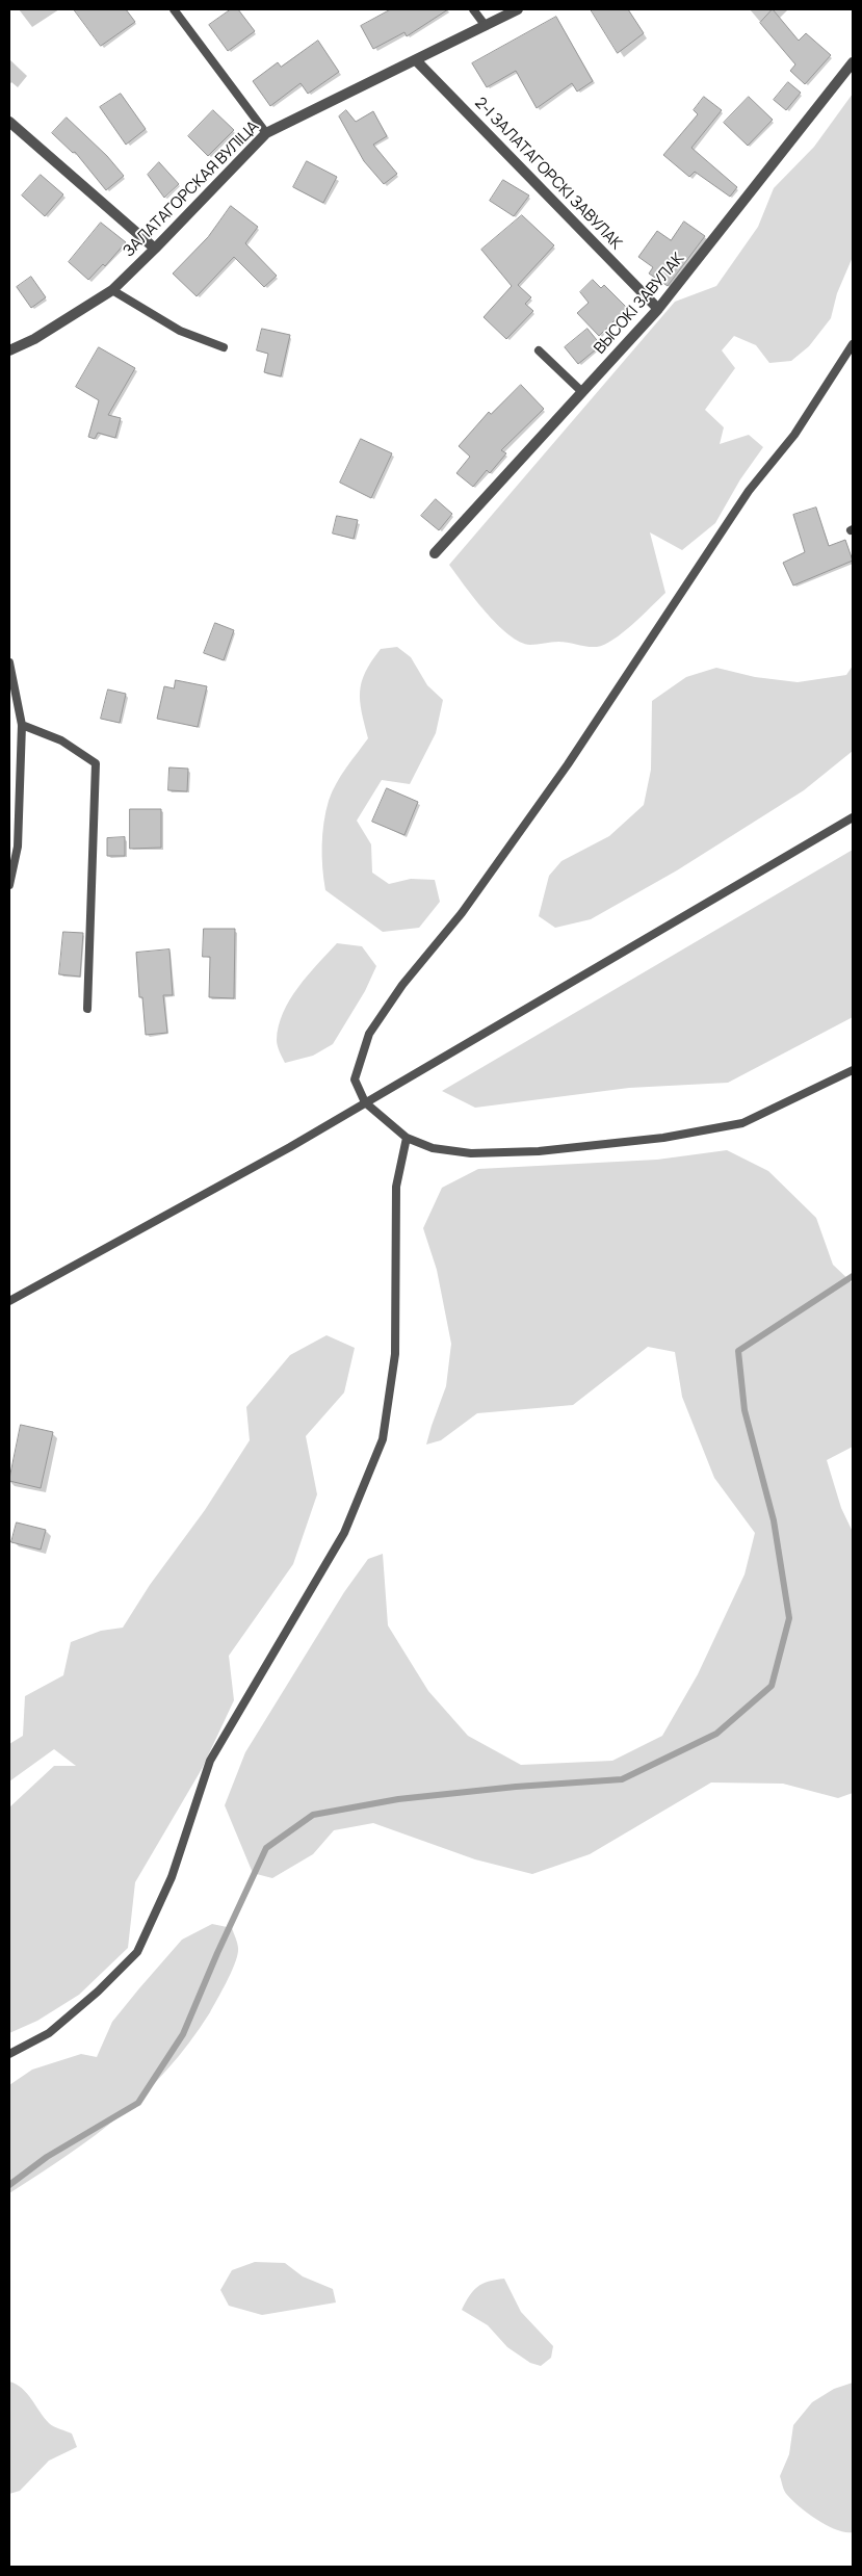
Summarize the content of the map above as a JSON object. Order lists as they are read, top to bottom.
{
  "streets": {
    "street": ["2-І ЗАЛАТАГОРСКІ ЗАВУЛАК", "ЗАЛАТАГОРСКАЯ ВУЛІЦА", "ВЫСОКІ ЗАВУЛАК"]
  },
  "crossings": [
    ["2-І ЗАЛАТАГОРСКІ ЗАВУЛАК", "ЗАЛАТАГОРСКАЯ ВУЛІЦА"],
    ["2-І ЗАЛАТАГОРСКІ ЗАВУЛАК", "ВЫСОКІ ЗАВУЛАК"]
  ]
}
